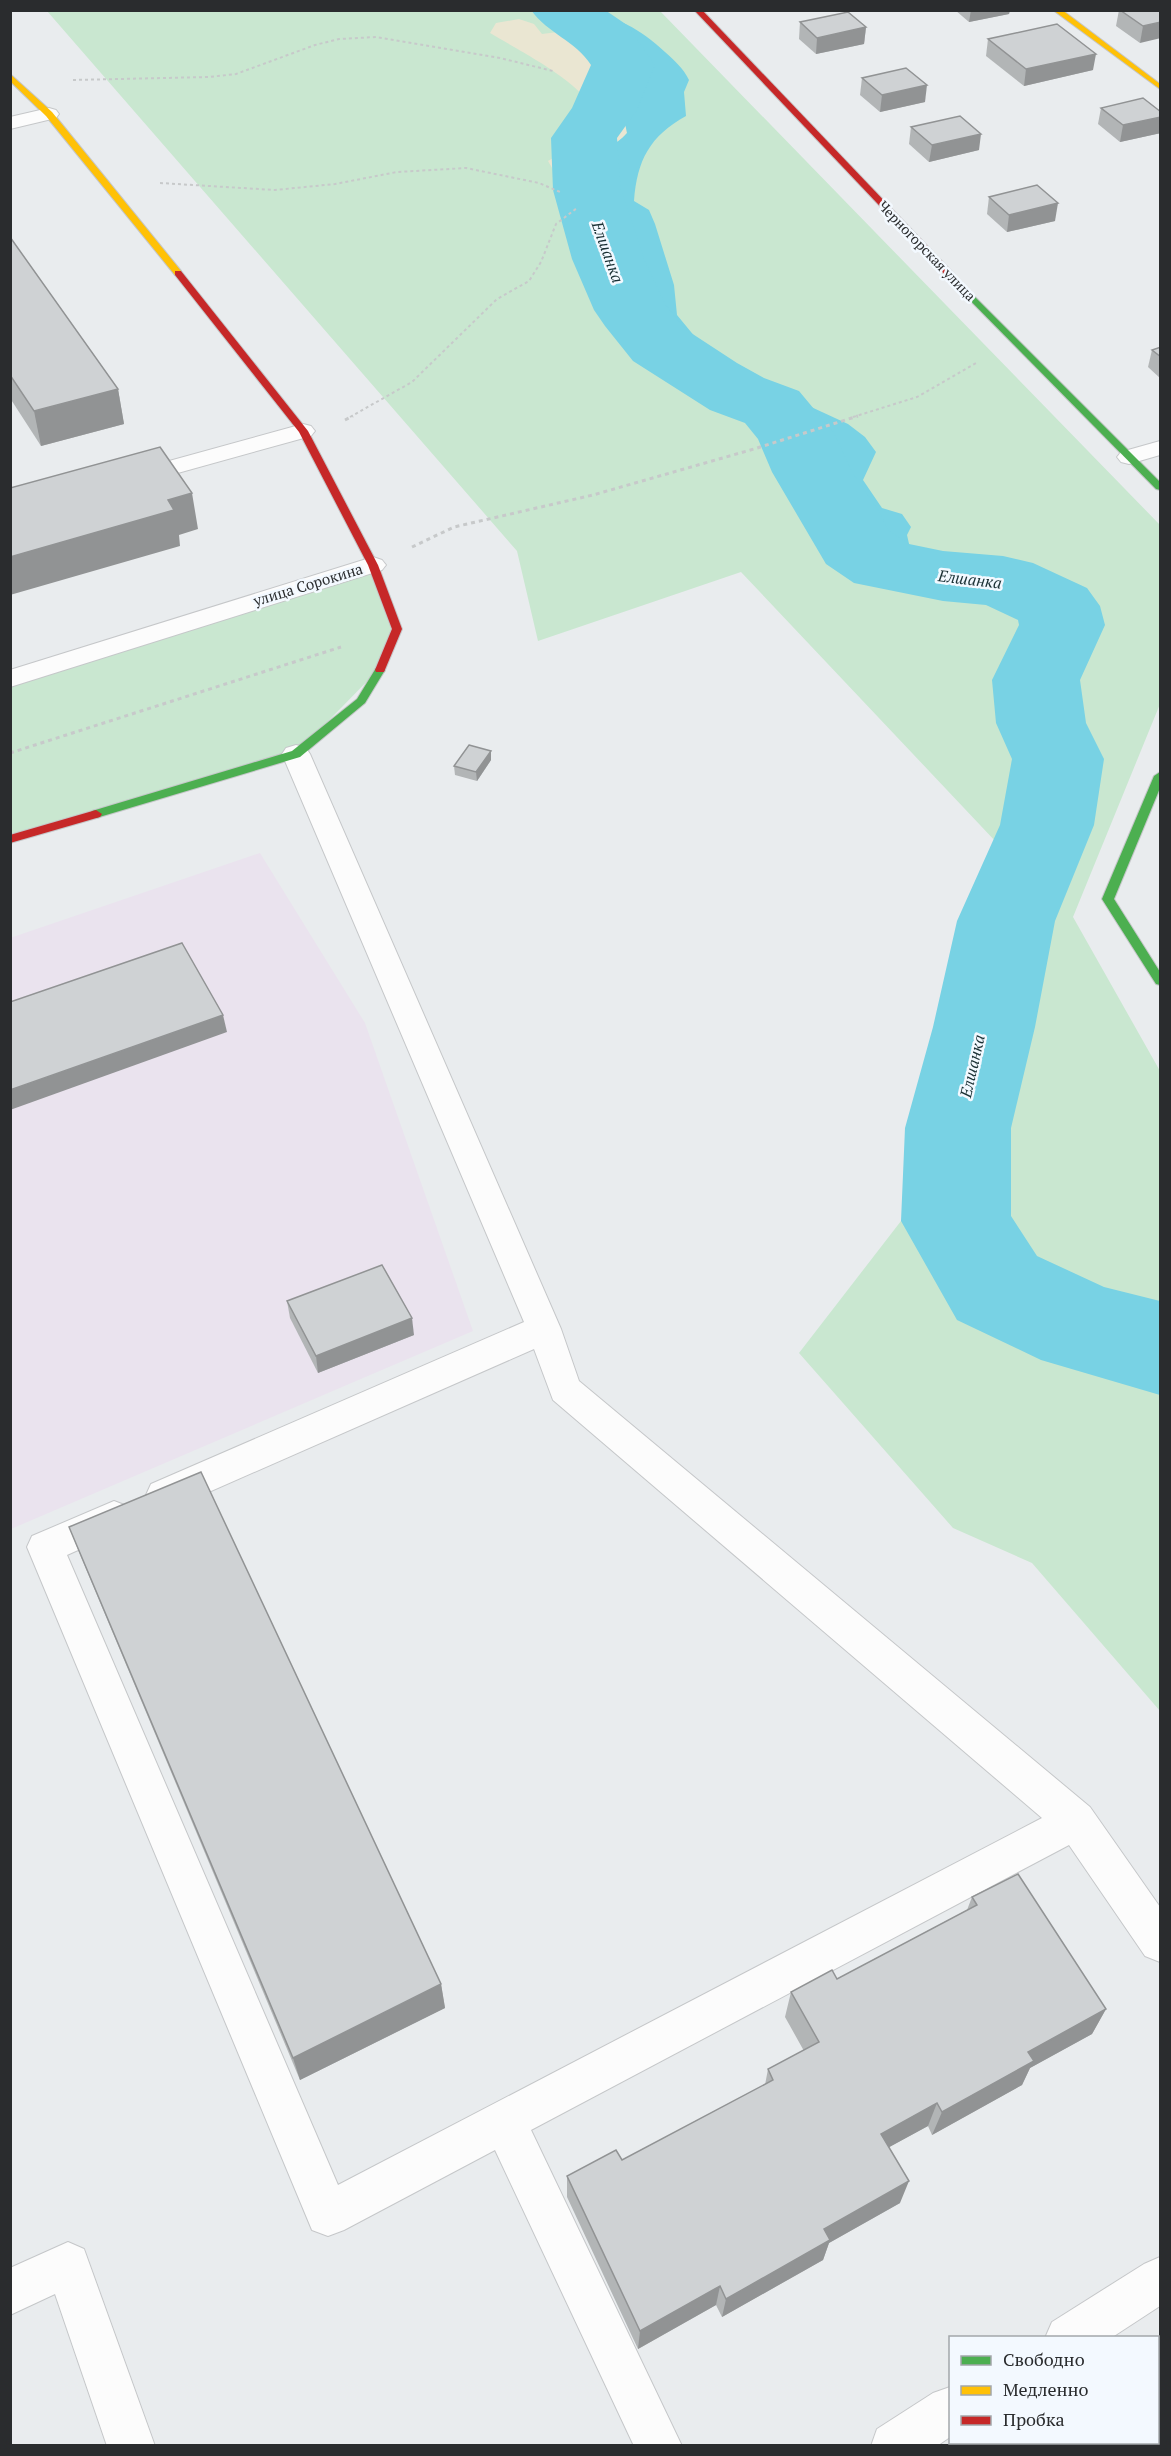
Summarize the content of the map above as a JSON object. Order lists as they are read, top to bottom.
{
  "streets": {
    "street": ["Черногорская улица", "улица Сорокина"]
  },
  "water": ["Елшанка"],
  "legend": ["Свободно", "Медленно", "Пробка"]
}
